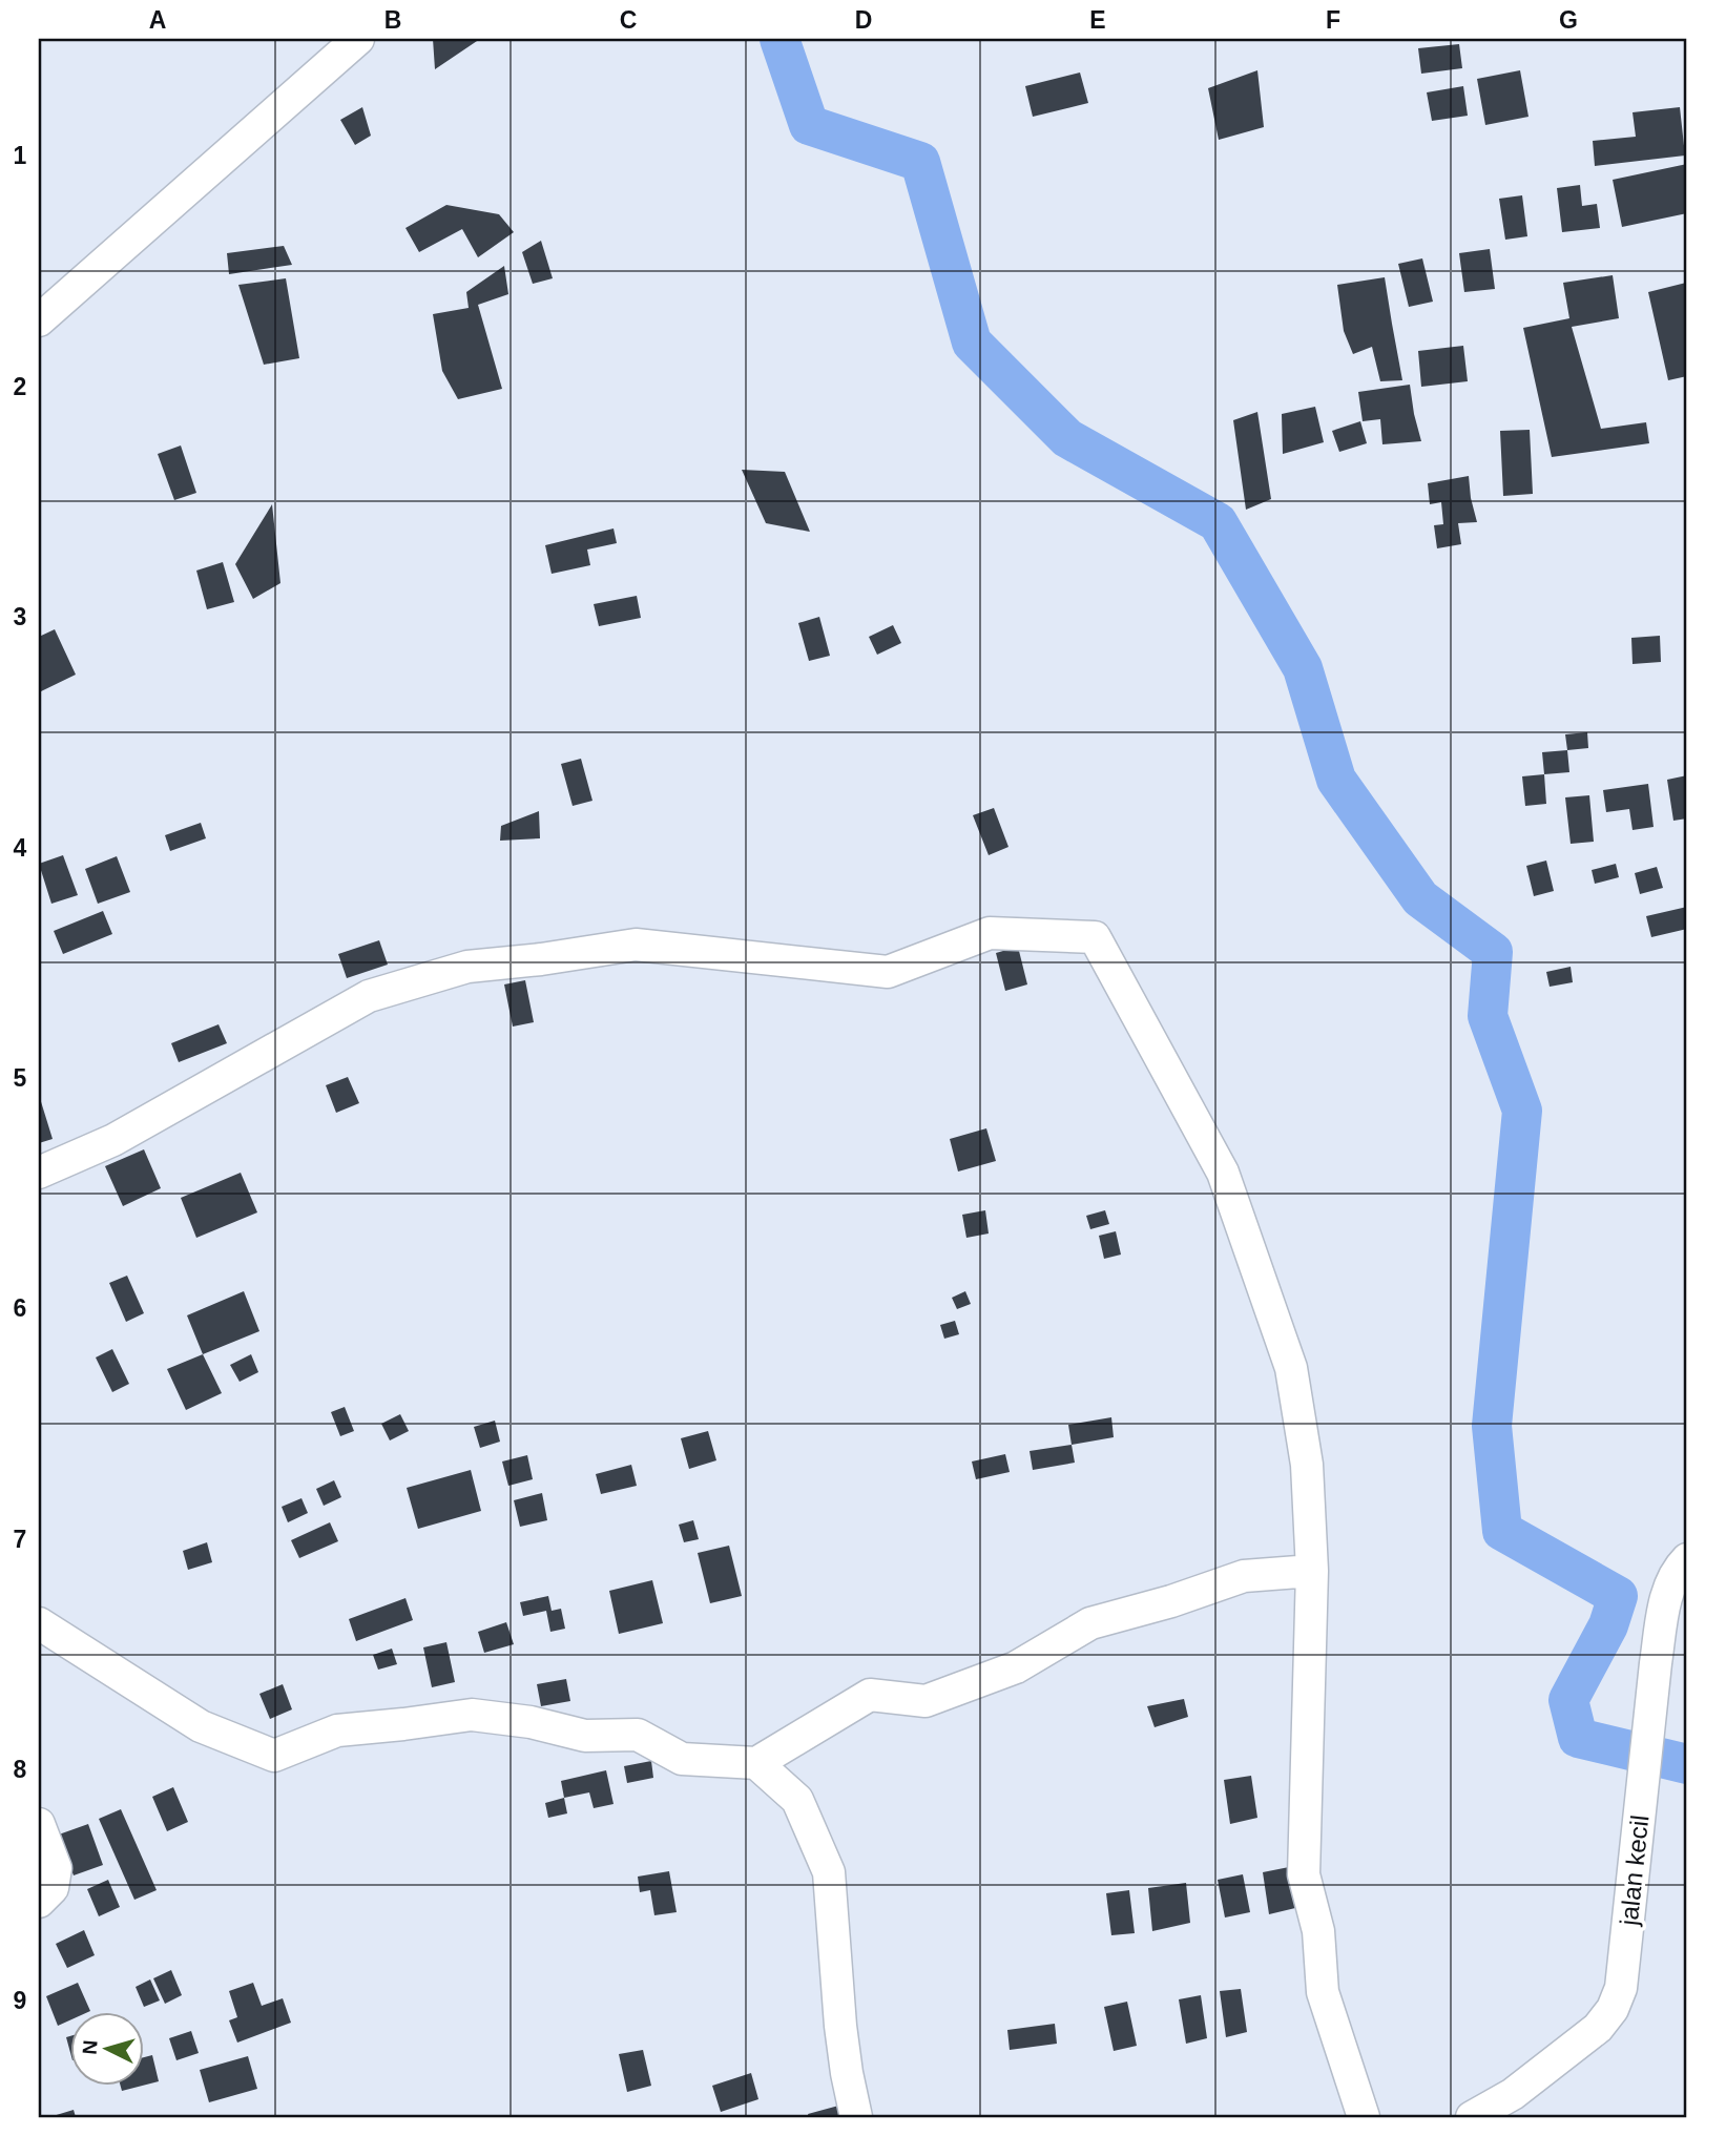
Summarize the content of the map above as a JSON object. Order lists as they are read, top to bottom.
{
  "streets": {
    "street": ["jalan kecil"]
  },
  "north": "left",
  "grid": {
    "columns": [
      "A",
      "B",
      "C",
      "D",
      "E",
      "F",
      "G"
    ],
    "rows": [
      "1",
      "2",
      "3",
      "4",
      "5",
      "6",
      "7",
      "8",
      "9"
    ]
  }
}
